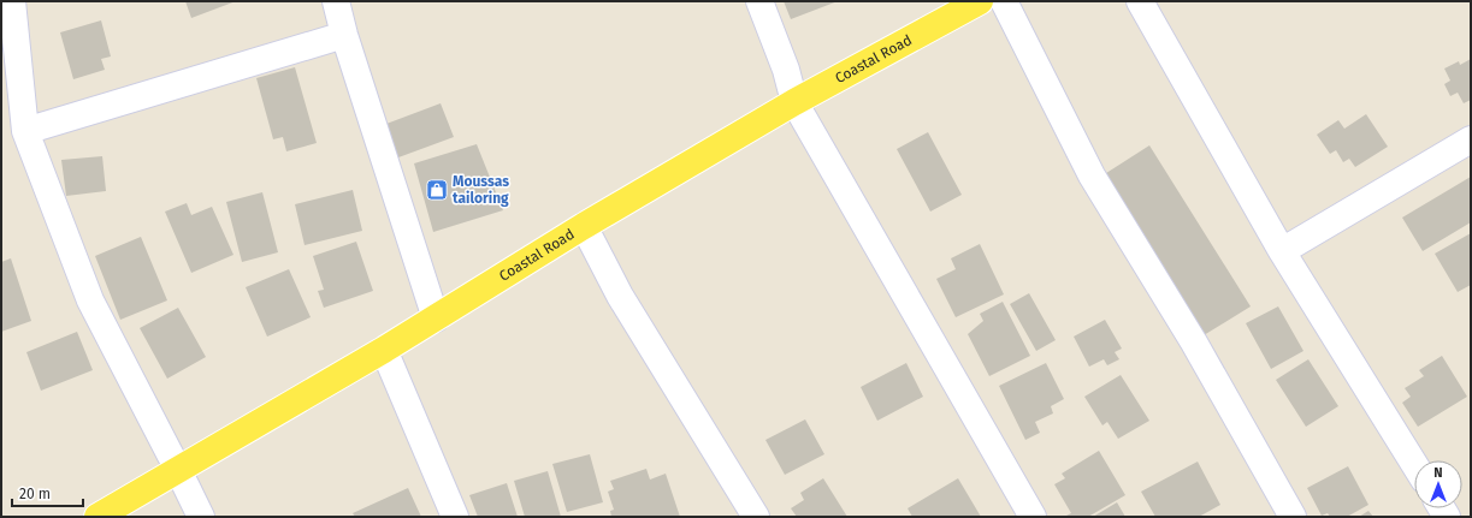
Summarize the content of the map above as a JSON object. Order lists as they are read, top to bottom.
{
  "streets": {
    "main road": ["Coastal Road"]
  },
  "places": {
    "shop": ["Moussas tailoring"]
  },
  "scale_bar": "20 m",
  "north": "top"
}
